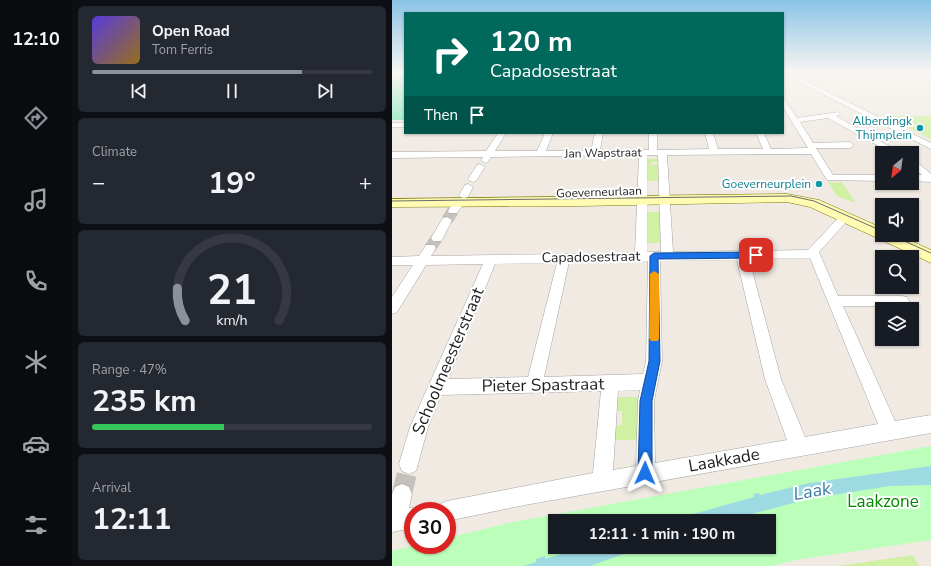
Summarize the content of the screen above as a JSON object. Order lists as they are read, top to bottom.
{
  "streets": {
    "street": [
      "Jan Wapstraat",
      "Goeverneurlaan",
      "Capadosestraat",
      "Schoolmeesterstraat",
      "Pieter Spastraat",
      "Laakkade"
    ]
  },
  "crossings": [
    ["Capadosestraat", "Schoolmeesterstraat"],
    ["Schoolmeesterstraat", "Pieter Spastraat"]
  ],
  "water": ["Laak"],
  "parks": ["Laakzone"],
  "places": ["Alberdingk Thijmplein", "Goeverneurplein"],
  "north": "bottom left",
  "page": {
    "tabs": "12:10",
    "turn": ["120 m", "Capadosestraat"],
    "song": ["Open Road", "Tom Ferris"],
    "then": "Then",
    "tile": [
      "Climate",
      ["Range · 47%", "235 km"],
      ["Arrival", "12:11"]
    ],
    "heat": ["−", "19°", "+"],
    "limit": "30",
    "trip": "12:11 · 1 min · 190 m",
    "gauge": ["21", "km/h"]
  }
}
